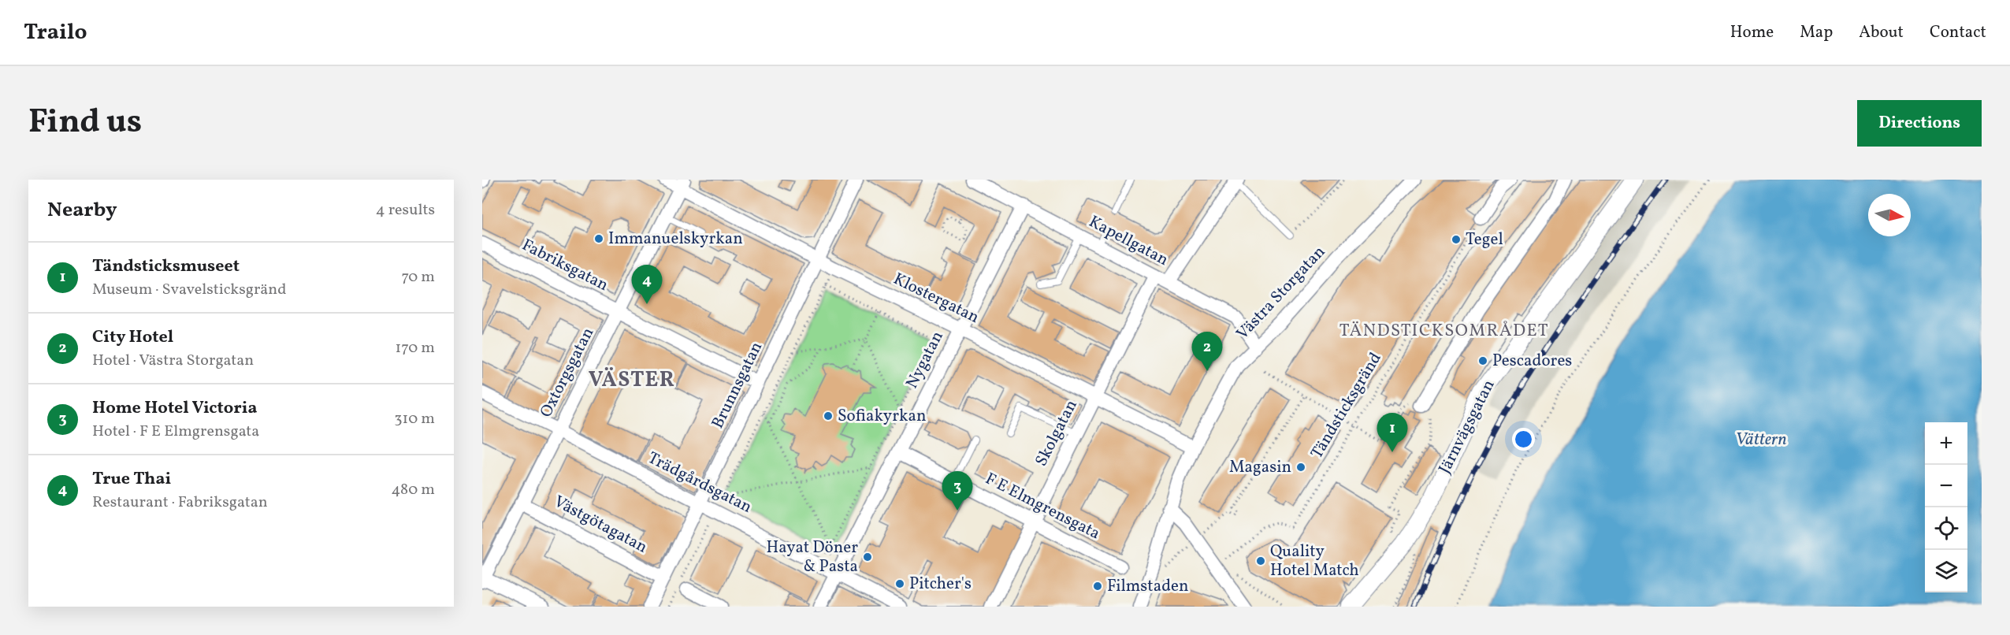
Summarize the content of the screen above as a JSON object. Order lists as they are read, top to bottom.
{
  "streets": {
    "street": [
      "Kapellgatan",
      "Fabriksgatan",
      "Västra Storgatan",
      "Klostergatan",
      "Nygatan",
      "Oxtorgsgatan",
      "Brunnsgatan",
      "Järnvägsgatan",
      "Skolgatan",
      "Trädgårdsgatan",
      "F E Elmgrensgata",
      "Västgötagatan"
    ],
    "path": ["Tändsticksgränd"]
  },
  "crossings": [
    ["Kapellgatan", "Västra Storgatan"],
    ["Kapellgatan", "Nygatan"],
    ["Kapellgatan", "Skolgatan"],
    ["Fabriksgatan", "Oxtorgsgatan"],
    ["Fabriksgatan", "Brunnsgatan"],
    ["Västra Storgatan", "Klostergatan"],
    ["Klostergatan", "Nygatan"],
    ["Klostergatan", "Oxtorgsgatan"],
    ["Klostergatan", "Brunnsgatan"],
    ["Klostergatan", "Skolgatan"],
    ["Nygatan", "Trädgårdsgatan"],
    ["Nygatan", "F E Elmgrensgata"],
    ["Oxtorgsgatan", "Trädgårdsgatan"],
    ["Oxtorgsgatan", "Västgötagatan"],
    ["Brunnsgatan", "Trädgårdsgatan"],
    ["Brunnsgatan", "Västgötagatan"],
    ["Skolgatan", "F E Elmgrensgata"]
  ],
  "districts": ["TÄNDSTICKSOMRÅDET", "VÄSTER"],
  "water": ["Vättern"],
  "places": [
    "Immanuelskyrkan",
    "Tegel",
    "Pescadores",
    "Sofiakyrkan",
    "Magasin",
    "Hayat Döner & Pasta",
    "Quality Hotel Match",
    "Pitcher's",
    "Filmstaden"
  ],
  "north": "right",
  "page": {
    "header": "Trailo",
    "nav": [
      "Home",
      "Map",
      "About",
      "Contact"
    ],
    "title": "Find us",
    "buttons": "Directions",
    "heading": ["Nearby", "4 results"],
    "list": [
      {
        "mark": "1",
        "name": "Tändsticksmuseet",
        "note": "Museum · Svavelsticksgränd",
        "value": "70 m"
      },
      {
        "mark": "2",
        "name": "City Hotel",
        "note": "Hotel · Västra Storgatan",
        "value": "170 m"
      },
      {
        "mark": "3",
        "name": "Home Hotel Victoria",
        "note": "Hotel · F E Elmgrensgata",
        "value": "310 m"
      },
      {
        "mark": "4",
        "name": "True Thai",
        "note": "Restaurant · Fabriksgatan",
        "value": "480 m"
      }
    ],
    "pins": [
      "4",
      "2",
      "1",
      "3"
    ],
    "map_buttons": ["+", "−"]
  }
}
